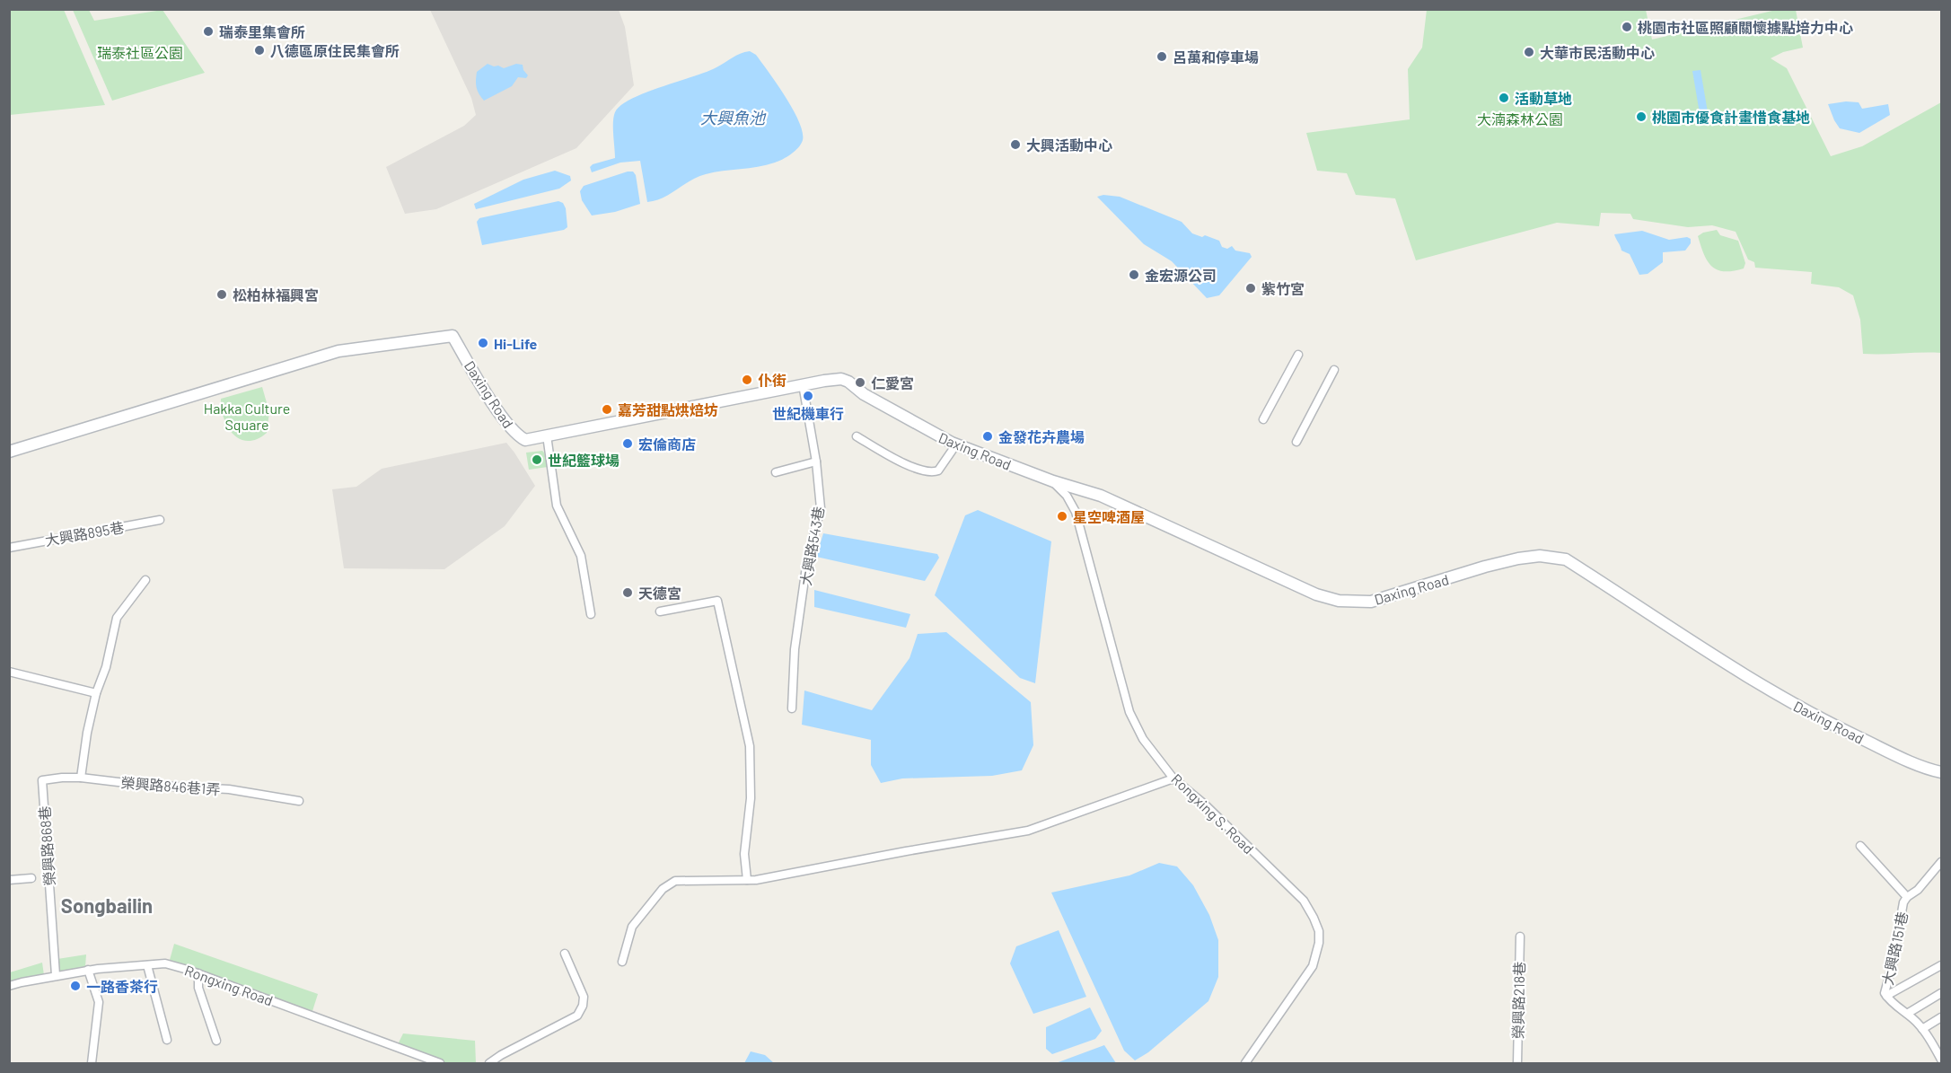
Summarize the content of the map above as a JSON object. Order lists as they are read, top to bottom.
{
  "streets": {
    "street": [
      "Daxing Road",
      "大興路895巷",
      "大興路543巷",
      "榮興路846巷1弄",
      "Rongxing S. Road",
      "榮興路868巷",
      "大興路151巷",
      "Rongxing Road",
      "榮興路218巷"
    ]
  },
  "crossings": [
    ["Daxing Road", "大興路543巷"],
    ["Daxing Road", "Rongxing S. Road"],
    ["榮興路846巷1弄", "榮興路868巷"],
    ["榮興路868巷", "Rongxing Road"]
  ],
  "districts": ["Songbailin"],
  "water": ["大興魚池"],
  "parks": ["瑞泰社區公園", "大湳森林公園", "Hakka Culture Square"],
  "places": [
    "桃園市社區照顧關懷據點培力中心",
    "瑞泰里集會所",
    "八德區原住民集會所",
    "大華市民活動中心",
    "呂萬和停車場",
    "活動草地",
    "桃園市優食計畫惜食基地",
    "大興活動中心",
    "金宏源公司",
    "紫竹宮",
    "松柏林福興宮",
    "Hi-Life",
    "仆街",
    "仁愛宮",
    "世紀機車行",
    "嘉芳甜點烘焙坊",
    "金發花卉農場",
    "宏倫商店",
    "世紀籃球場",
    "星空啤酒屋",
    "天德宮",
    "一路香茶行"
  ]
}
